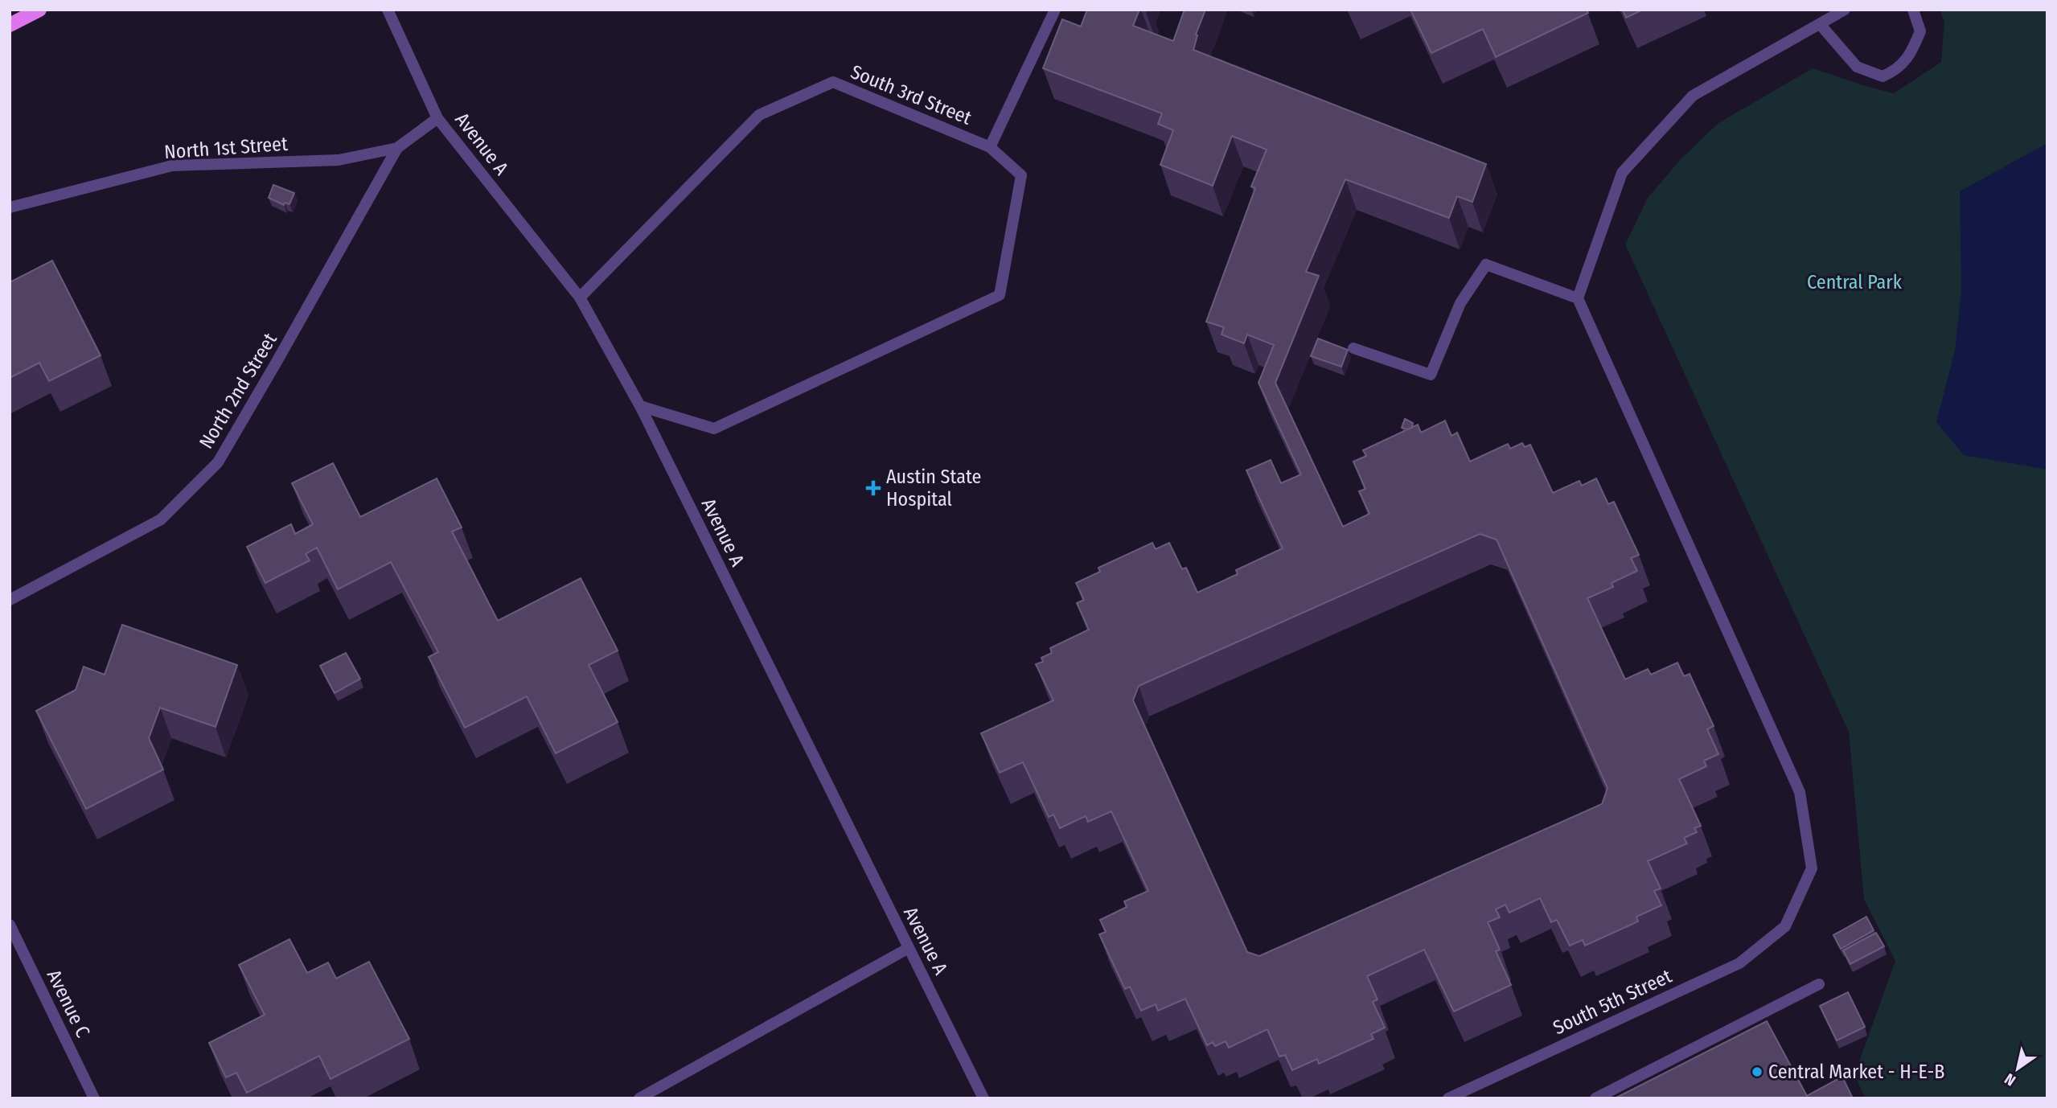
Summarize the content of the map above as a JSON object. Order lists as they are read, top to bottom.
{
  "streets": {
    "lane": [
      "South 3rd Street",
      "Avenue A",
      "North 1st Street",
      "North 2nd Street",
      "South 5th Street",
      "Avenue C"
    ]
  },
  "crossings": [
    ["South 3rd Street", "Avenue A"],
    ["Avenue A", "North 1st Street"],
    ["North 1st Street", "North 2nd Street"]
  ],
  "parks": ["Central Park"],
  "places": {
    "health": ["Austin State Hospital"],
    "other": ["Central Market - H-E-B"]
  },
  "north": "bottom left"
}
